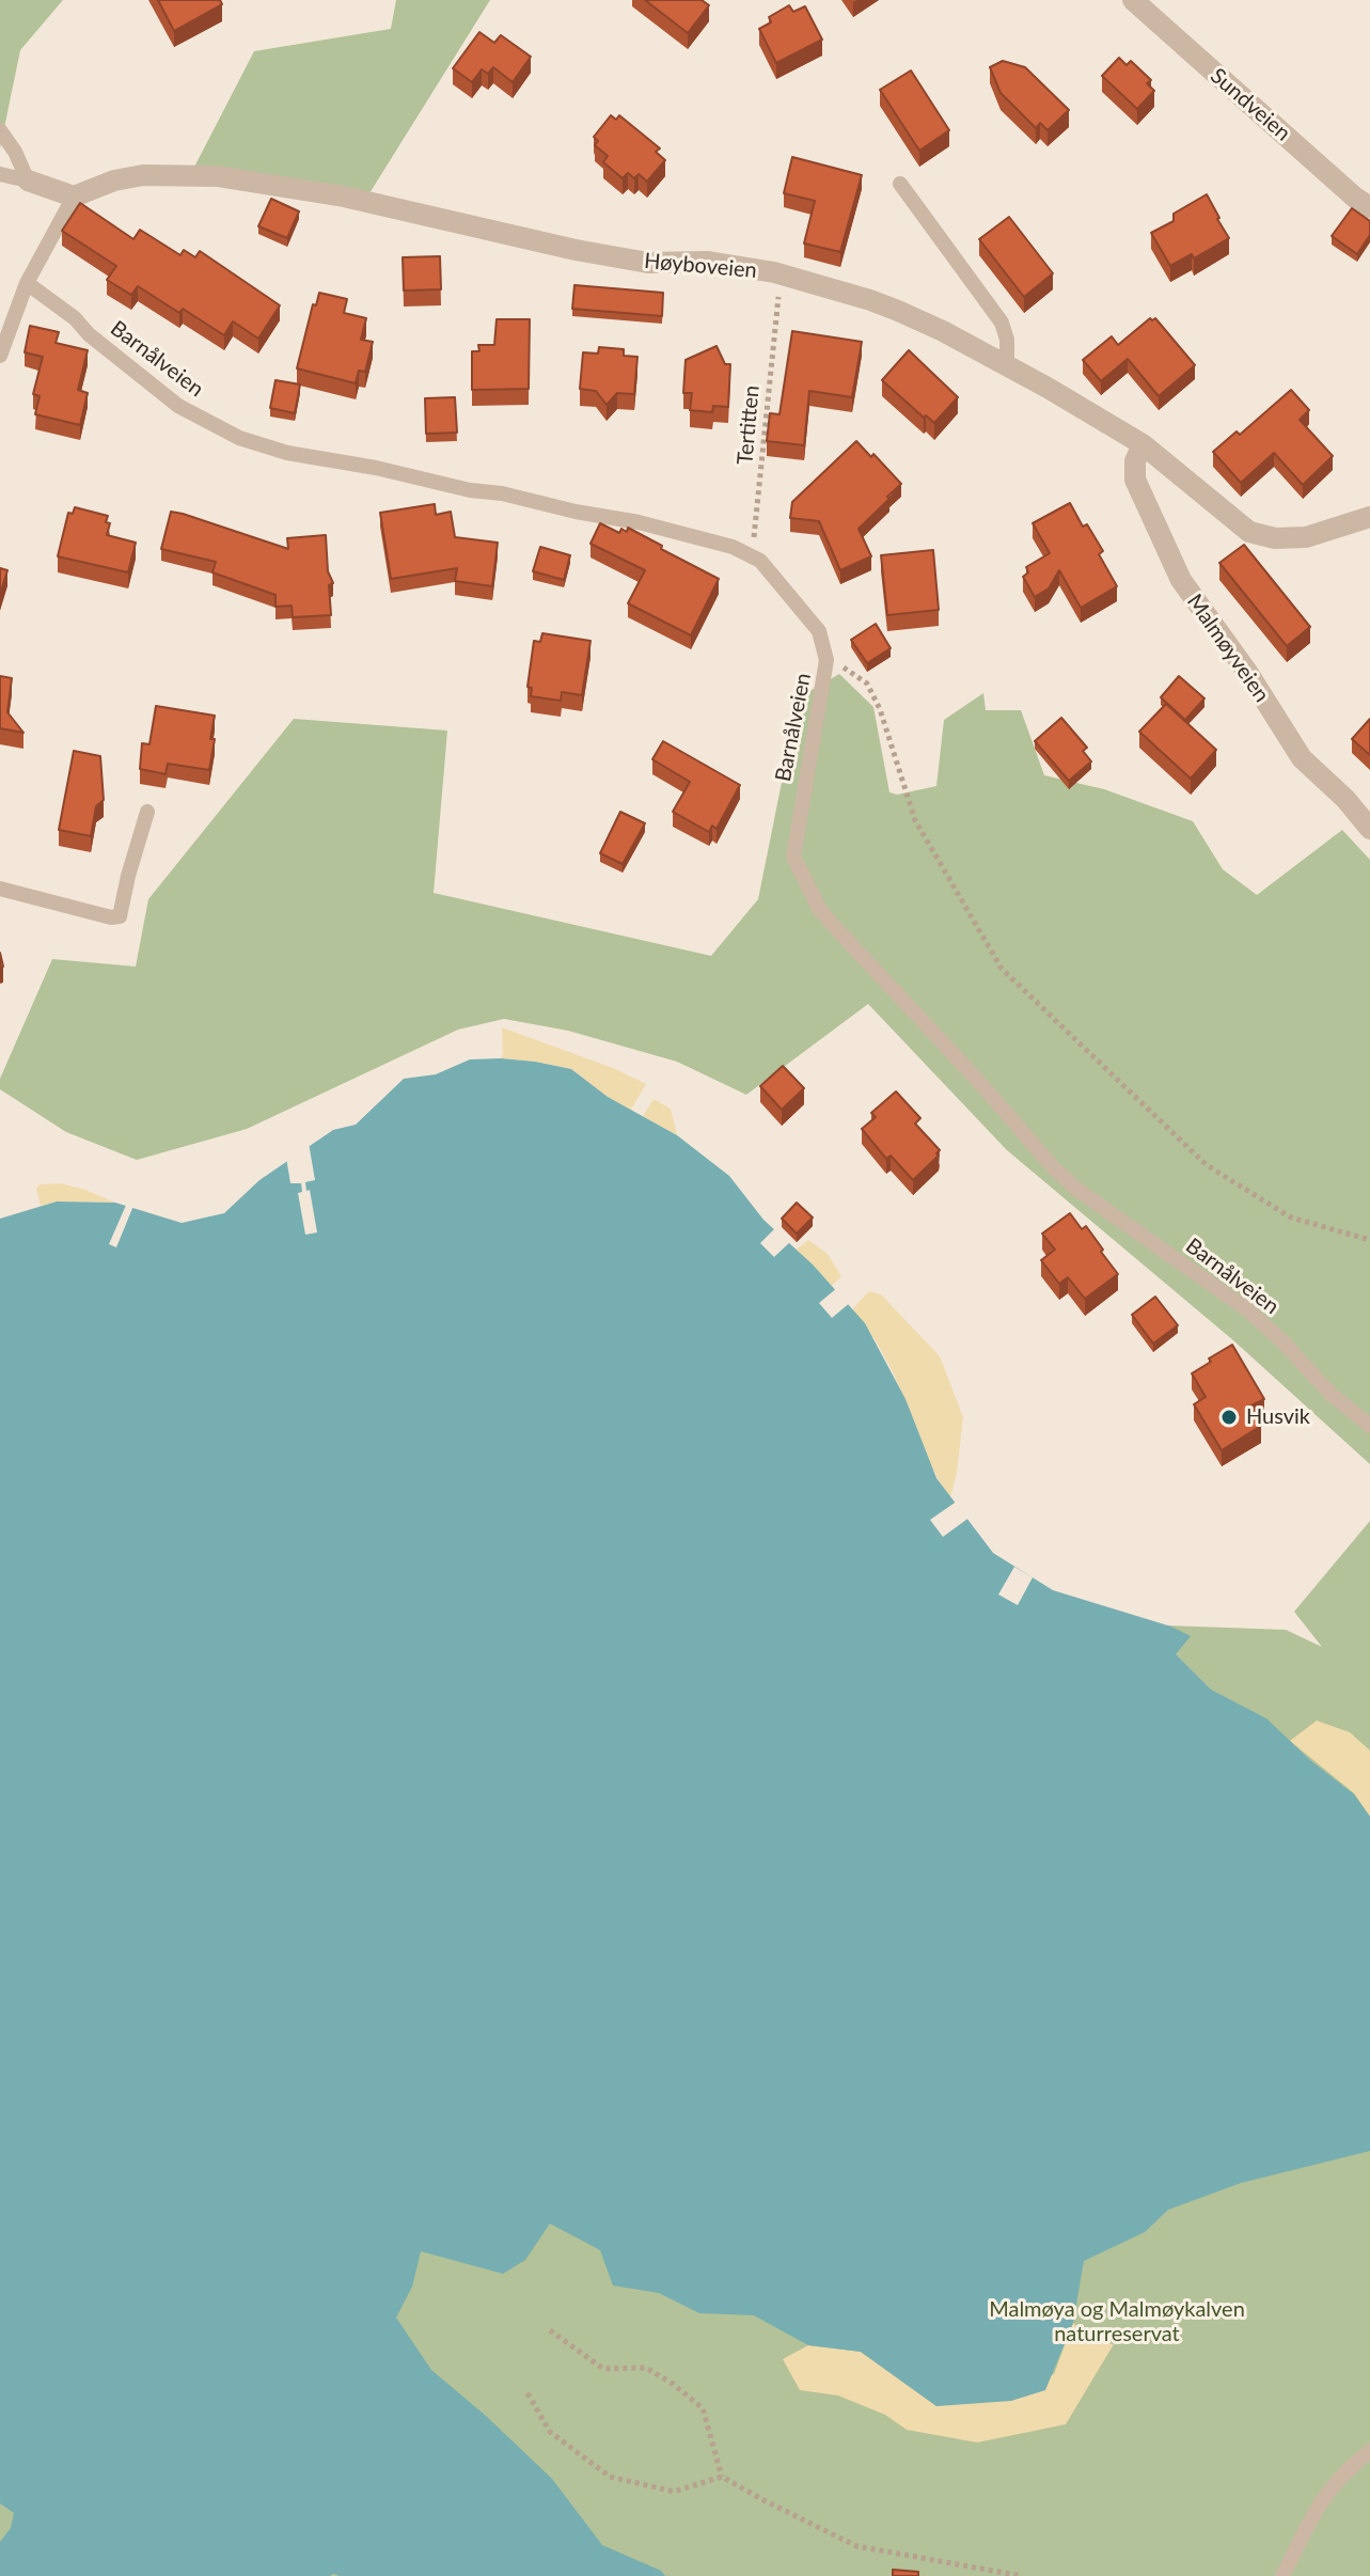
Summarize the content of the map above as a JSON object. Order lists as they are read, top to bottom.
{
  "streets": {
    "street": ["Sundveien", "Høyboveien", "Malmøyveien"],
    "lane": ["Barnålveien"],
    "path": ["Tertitten"]
  },
  "crossings": [
    ["Høyboveien", "Malmøyveien"],
    ["Barnålveien", "Tertitten"]
  ],
  "parks": ["Malmøya og Malmøykalven naturreservat"],
  "places": ["Husvik"]
}
